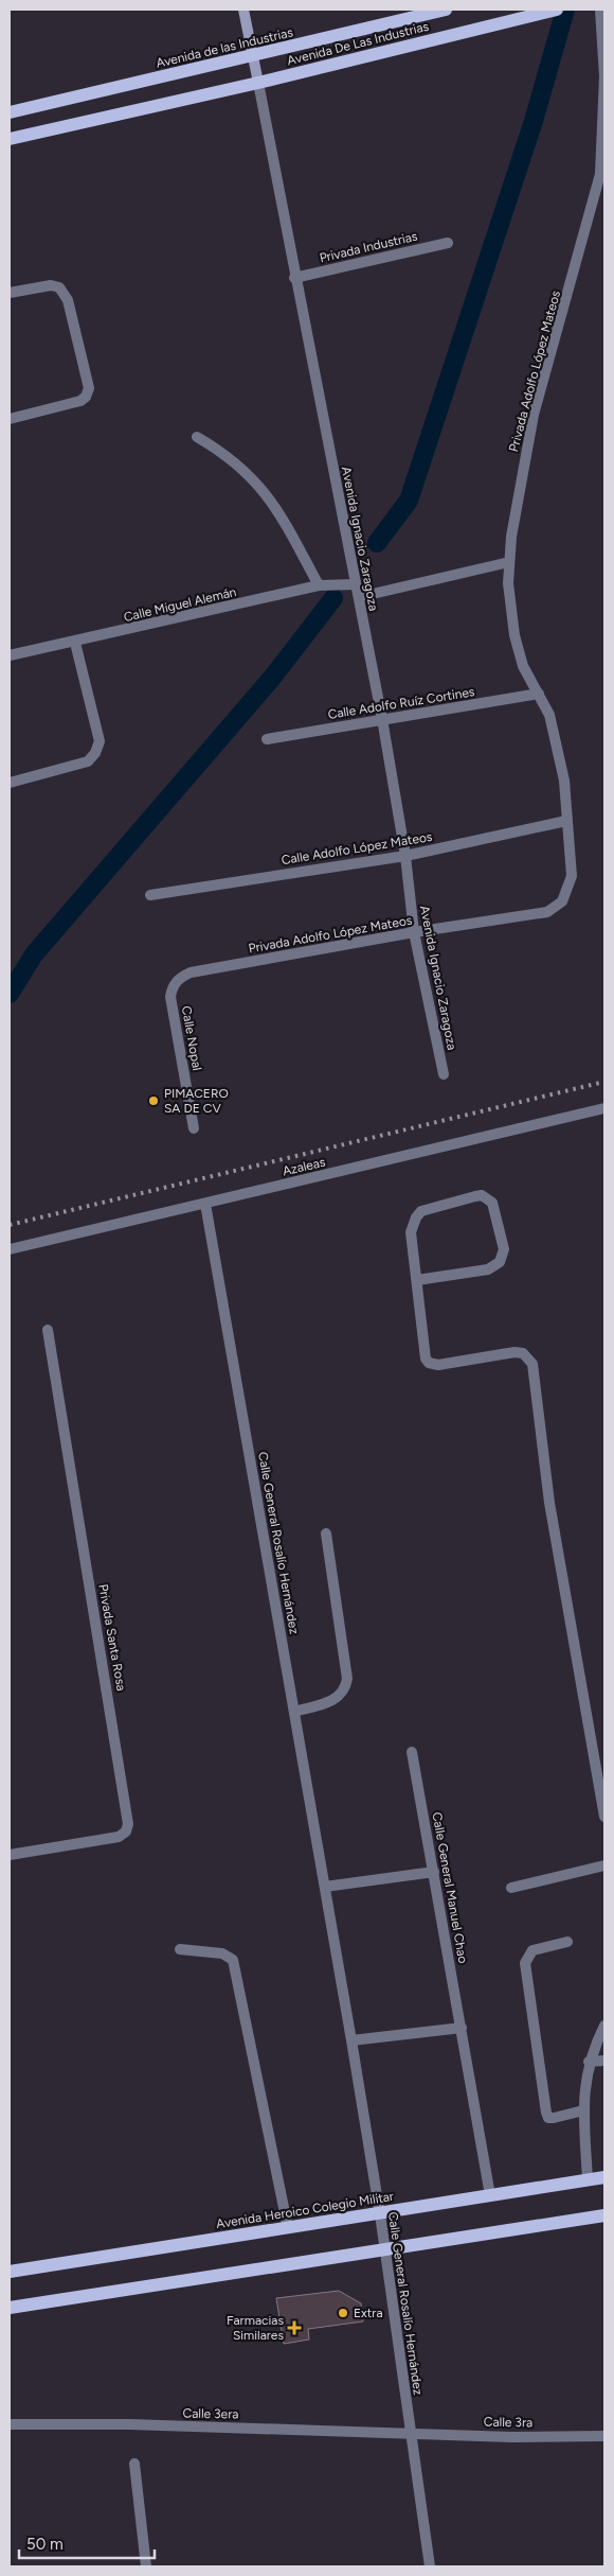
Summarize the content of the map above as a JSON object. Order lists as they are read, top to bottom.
{
  "streets": {
    "main road": [
      "Avenida De Las Industrias",
      "Avenida de las Industrias",
      "Avenida Ignacio Zaragoza",
      "Avenida Heroico Colegio Militar"
    ],
    "street": [
      "Privada Industrias",
      "Privada Adolfo López Mateos",
      "Calle Miguel Alemán",
      "Calle Adolfo Ruíz Cortines",
      "Calle Adolfo López Mateos",
      "Calle Nopal",
      "Azaleas",
      "Calle General Rosalío Hernández",
      "Privada Santa Rosa",
      "Calle General Manuel Chao",
      "Calle 3era",
      "Calle 3ra"
    ]
  },
  "crossings": [
    ["Avenida De Las Industrias", "Avenida Ignacio Zaragoza"],
    ["Avenida de las Industrias", "Avenida Ignacio Zaragoza"],
    ["Privada Industrias", "Avenida Ignacio Zaragoza"],
    ["Privada Adolfo López Mateos", "Avenida Ignacio Zaragoza"],
    ["Privada Adolfo López Mateos", "Calle Adolfo Ruíz Cortines"],
    ["Privada Adolfo López Mateos", "Calle Adolfo López Mateos"],
    ["Privada Adolfo López Mateos", "Calle Nopal"],
    ["Avenida Ignacio Zaragoza", "Calle Miguel Alemán"],
    ["Avenida Ignacio Zaragoza", "Calle Adolfo Ruíz Cortines"],
    ["Avenida Ignacio Zaragoza", "Calle Adolfo López Mateos"],
    ["Azaleas", "Calle General Rosalío Hernández"],
    ["Calle General Rosalío Hernández", "Avenida Heroico Colegio Militar"],
    ["Calle General Rosalío Hernández", "Calle 3era"],
    ["Calle General Rosalío Hernández", "Calle 3ra"],
    ["Calle General Manuel Chao", "Avenida Heroico Colegio Militar"],
    ["Calle 3era", "Calle 3ra"]
  ],
  "places": {
    "other": ["PIMACERO SA DE CV", "Extra"],
    "health": ["Farmacias Similares"]
  },
  "scale_bar": "50 m"
}
